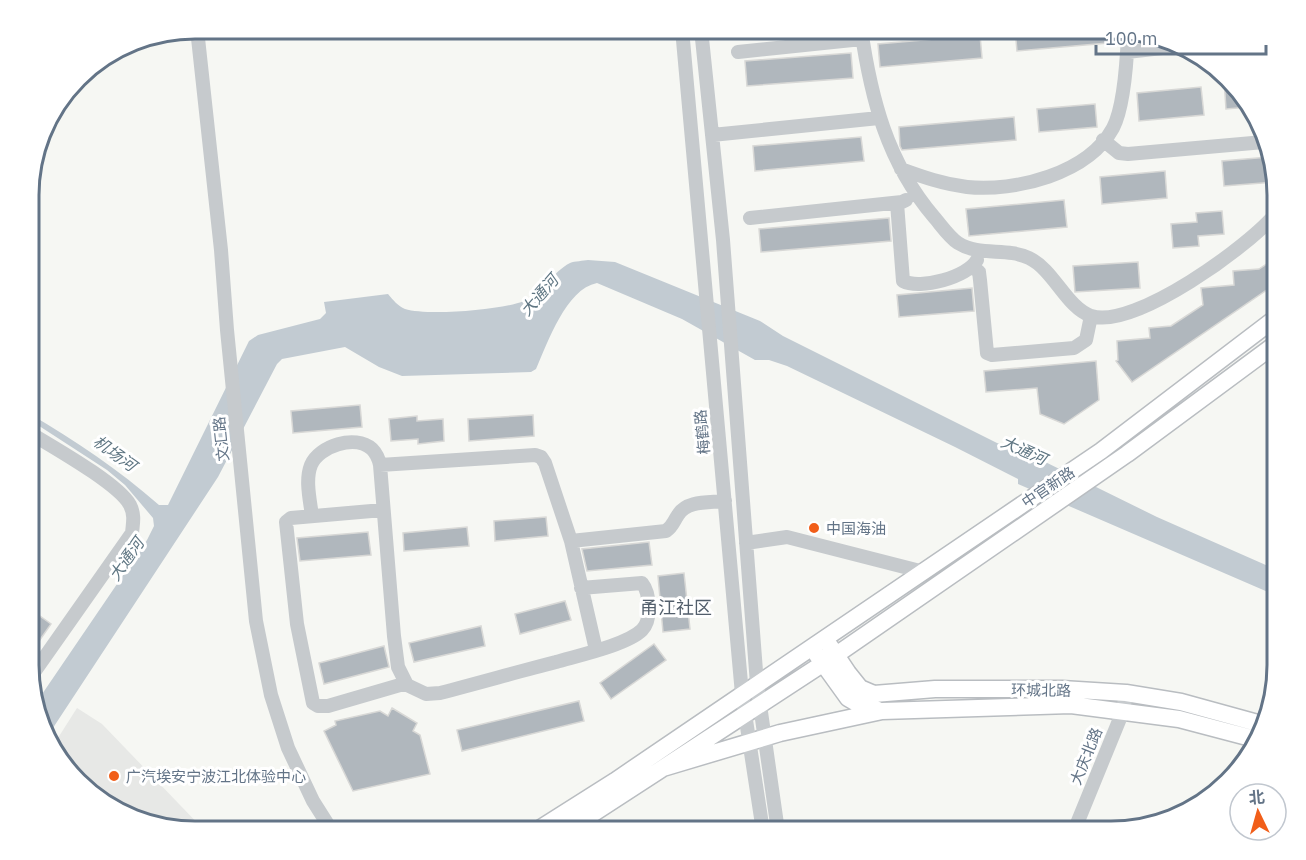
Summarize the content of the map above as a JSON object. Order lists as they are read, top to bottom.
{
  "streets": {
    "main road": ["中官新路", "环城北路"],
    "street": ["梅鹤路", "文汇路", "大庆北路"]
  },
  "crossings": [
    ["梅鹤路", "环城北路"],
    ["中官新路", "环城北路"],
    ["环城北路", "大庆北路"]
  ],
  "districts": ["甬江社区"],
  "water": ["大通河", "机场河"],
  "places": ["中国海油", "广汽埃安宁波江北体验中心"],
  "scale_bar": "100 m",
  "north": "top"
}
